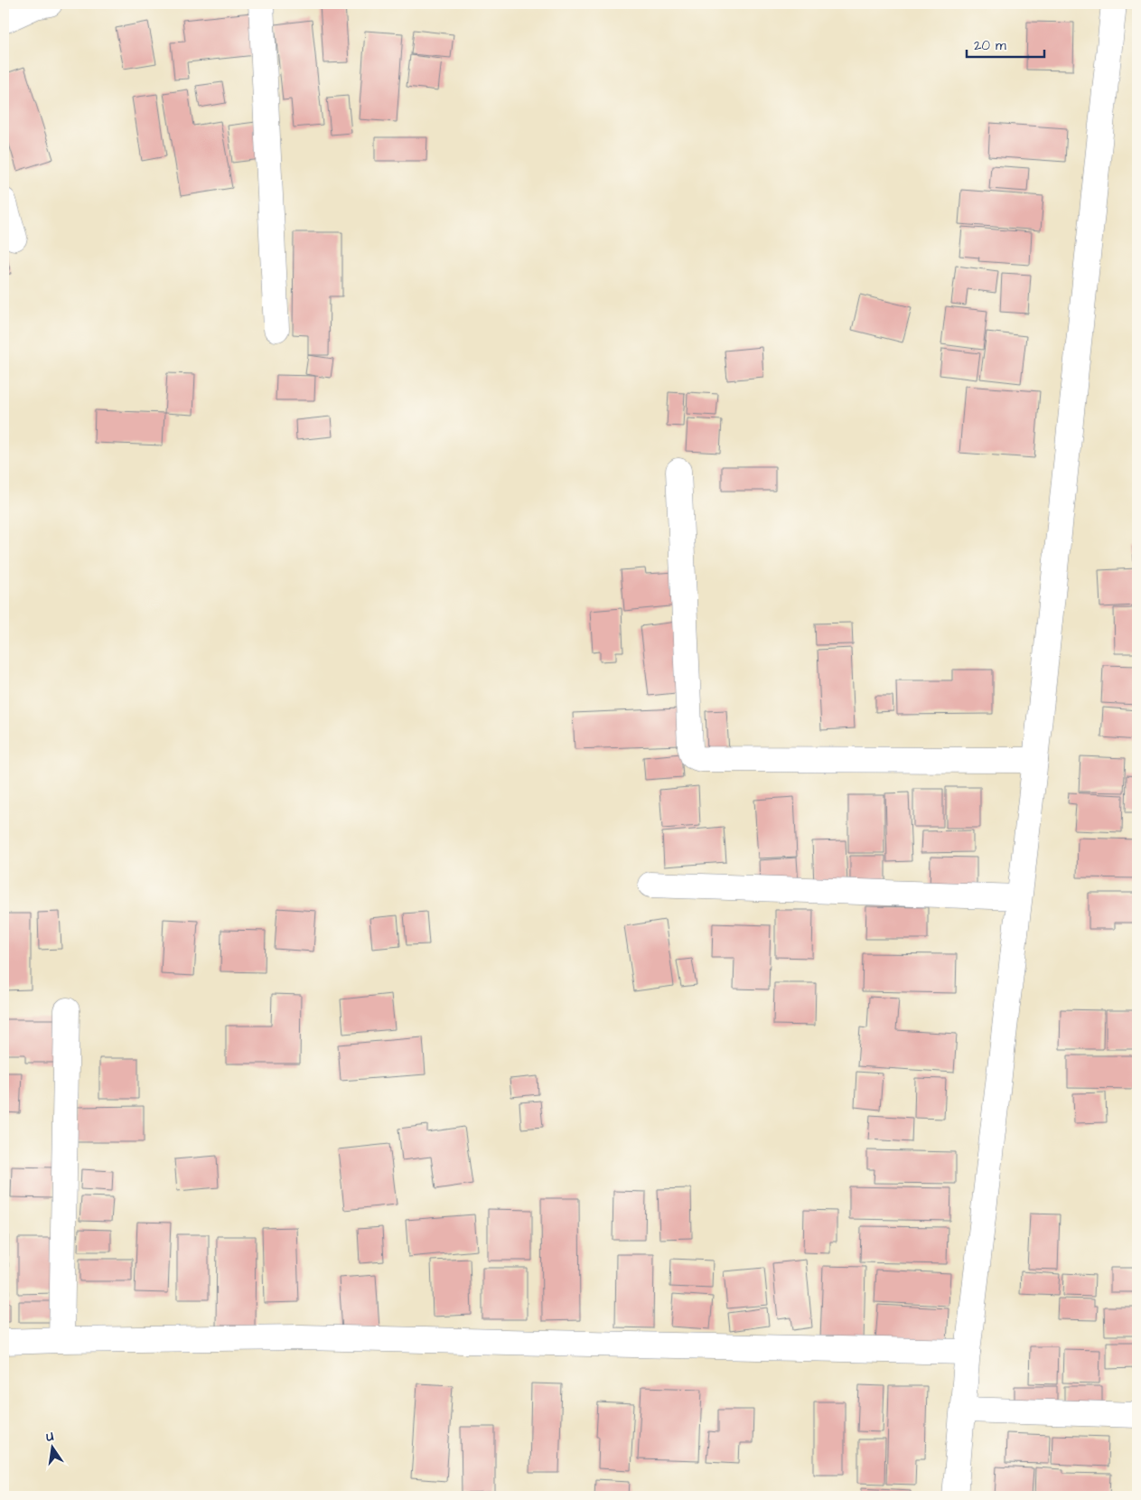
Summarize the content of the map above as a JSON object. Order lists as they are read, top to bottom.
{
  "scale_bar": "20 m",
  "north": "top"
}
